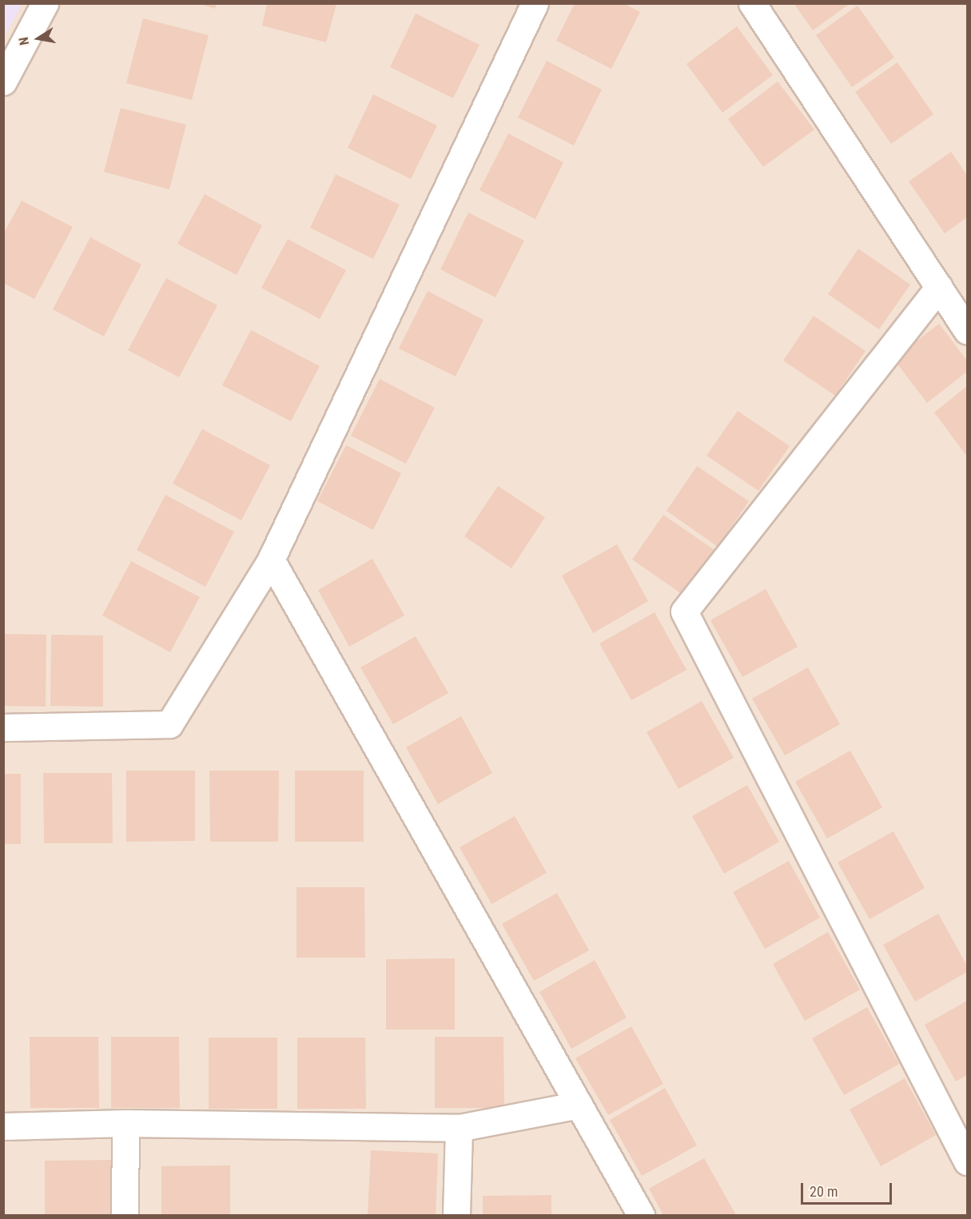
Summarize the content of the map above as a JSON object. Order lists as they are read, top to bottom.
{
  "scale_bar": "20 m",
  "north": "left"
}
